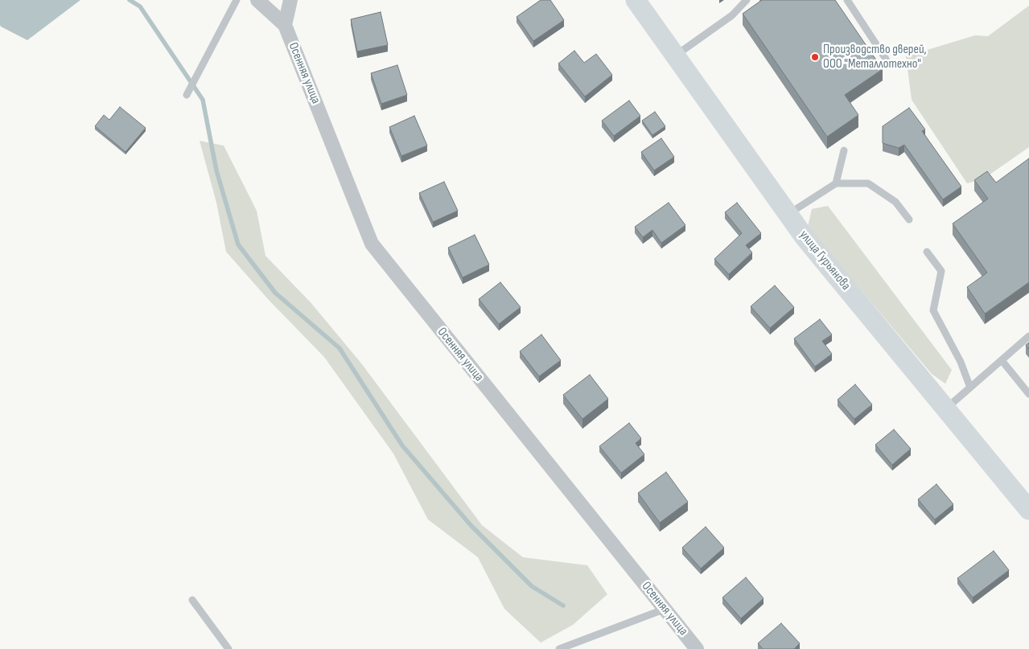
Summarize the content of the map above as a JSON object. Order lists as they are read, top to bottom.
{
  "streets": {
    "street": ["Осенняя улица", "улица Гурьянова"]
  },
  "places": ["Производство дверей, ООО \"Металлотехно\""]
}
